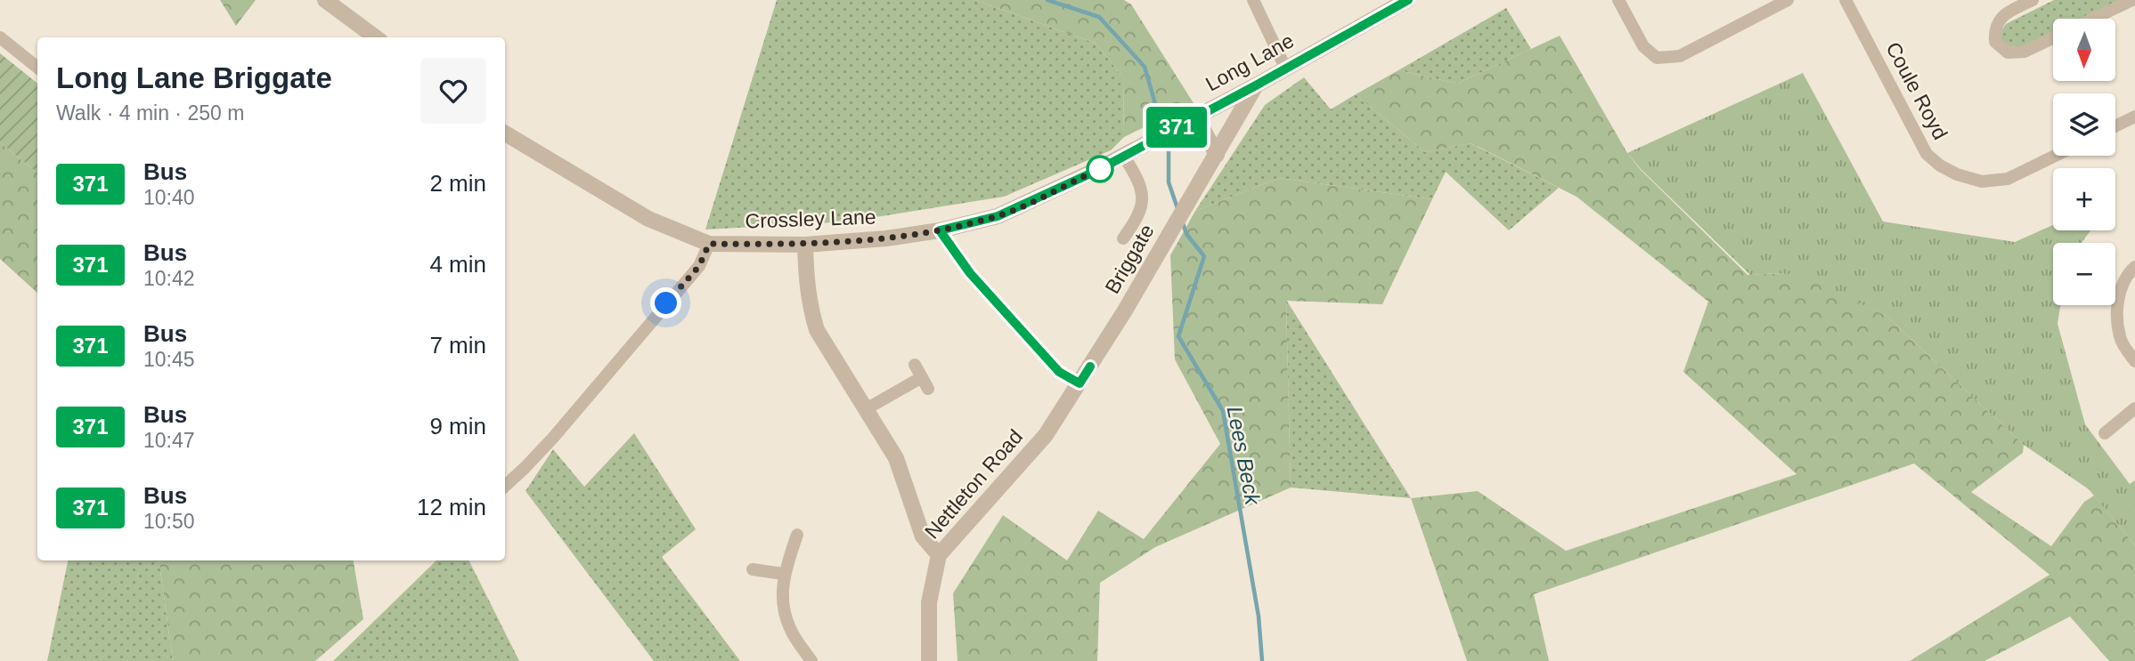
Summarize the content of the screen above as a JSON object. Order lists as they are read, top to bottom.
{
  "streets": {
    "street": [
      "Long Lane",
      "Coule Royd",
      "Crossley Lane",
      "Briggate",
      "Nettleton Road"
    ]
  },
  "crossings": [
    ["Long Lane", "Crossley Lane"],
    ["Long Lane", "Briggate"],
    ["Briggate", "Nettleton Road"]
  ],
  "water": ["Lees Beck"],
  "lines": ["bus line 371"],
  "north": "bottom",
  "page": {
    "on_map": "371",
    "map_buttons": ["+", "−"],
    "heading": ["Long Lane Briggate", "Walk · 4 min · 250 m"],
    "list": [
      {
        "mark": "371",
        "name": "Bus",
        "note": "10:40",
        "value": "2 min"
      },
      {
        "mark": "371",
        "name": "Bus",
        "note": "10:42",
        "value": "4 min"
      },
      {
        "mark": "371",
        "name": "Bus",
        "note": "10:45",
        "value": "7 min"
      },
      {
        "mark": "371",
        "name": "Bus",
        "note": "10:47",
        "value": "9 min"
      },
      {
        "mark": "371",
        "name": "Bus",
        "note": "10:50",
        "value": "12 min"
      }
    ]
  }
}
